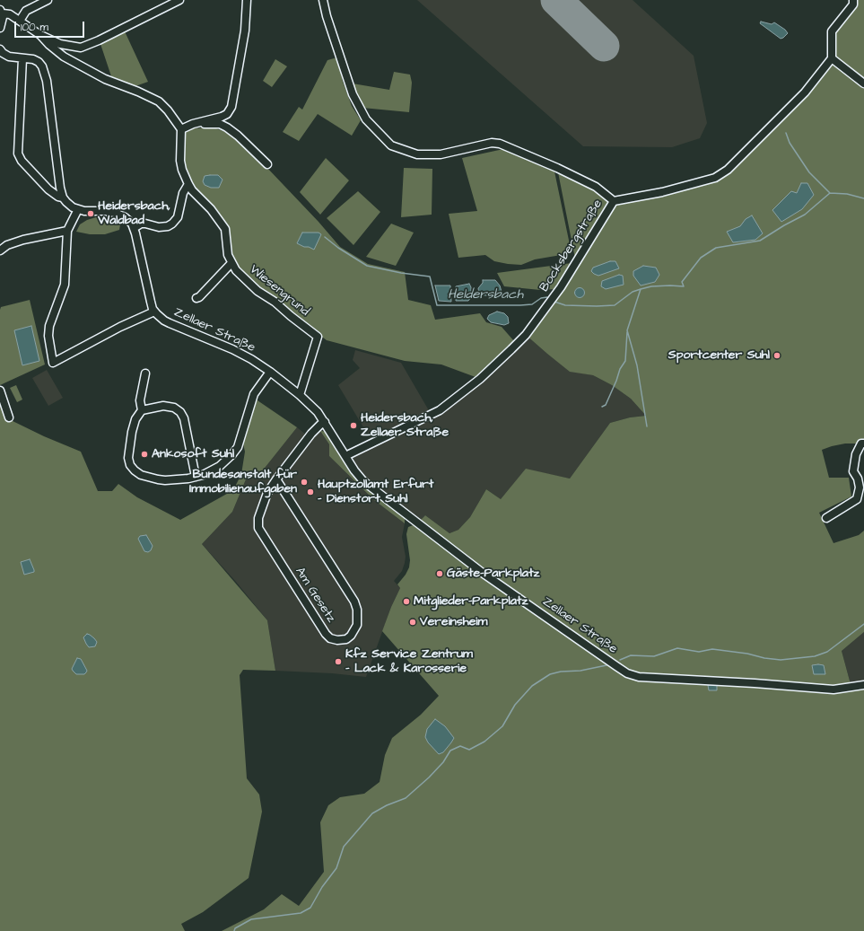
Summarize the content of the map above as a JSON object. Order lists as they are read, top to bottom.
{
  "streets": {
    "street": [
      "Bocksbergstraße",
      "Wiesengrund",
      "Zellaer Straße",
      "Am Gesetz"
    ]
  },
  "crossings": [
    ["Bocksbergstraße", "Zellaer Straße"],
    ["Wiesengrund", "Zellaer Straße"],
    ["Zellaer Straße", "Am Gesetz"]
  ],
  "water": ["Heldersbach"],
  "places": [
    "Heidersbach, Waldbad",
    "Sportcenter Suhl",
    "Heidersbach, Zellaer Straße",
    "Ankosoft Suhl",
    "Bundesanstalt für Immobilienaufgaben",
    "Hauptzollamt Erfurt - Dienstort Suhl",
    "Gäste-Parkplatz",
    "Mitglieder-Parkplatz",
    "Vereinsheim",
    "Kfz Service Zentrum - Lack & Karosserie"
  ],
  "scale_bar": "100 m"
}
